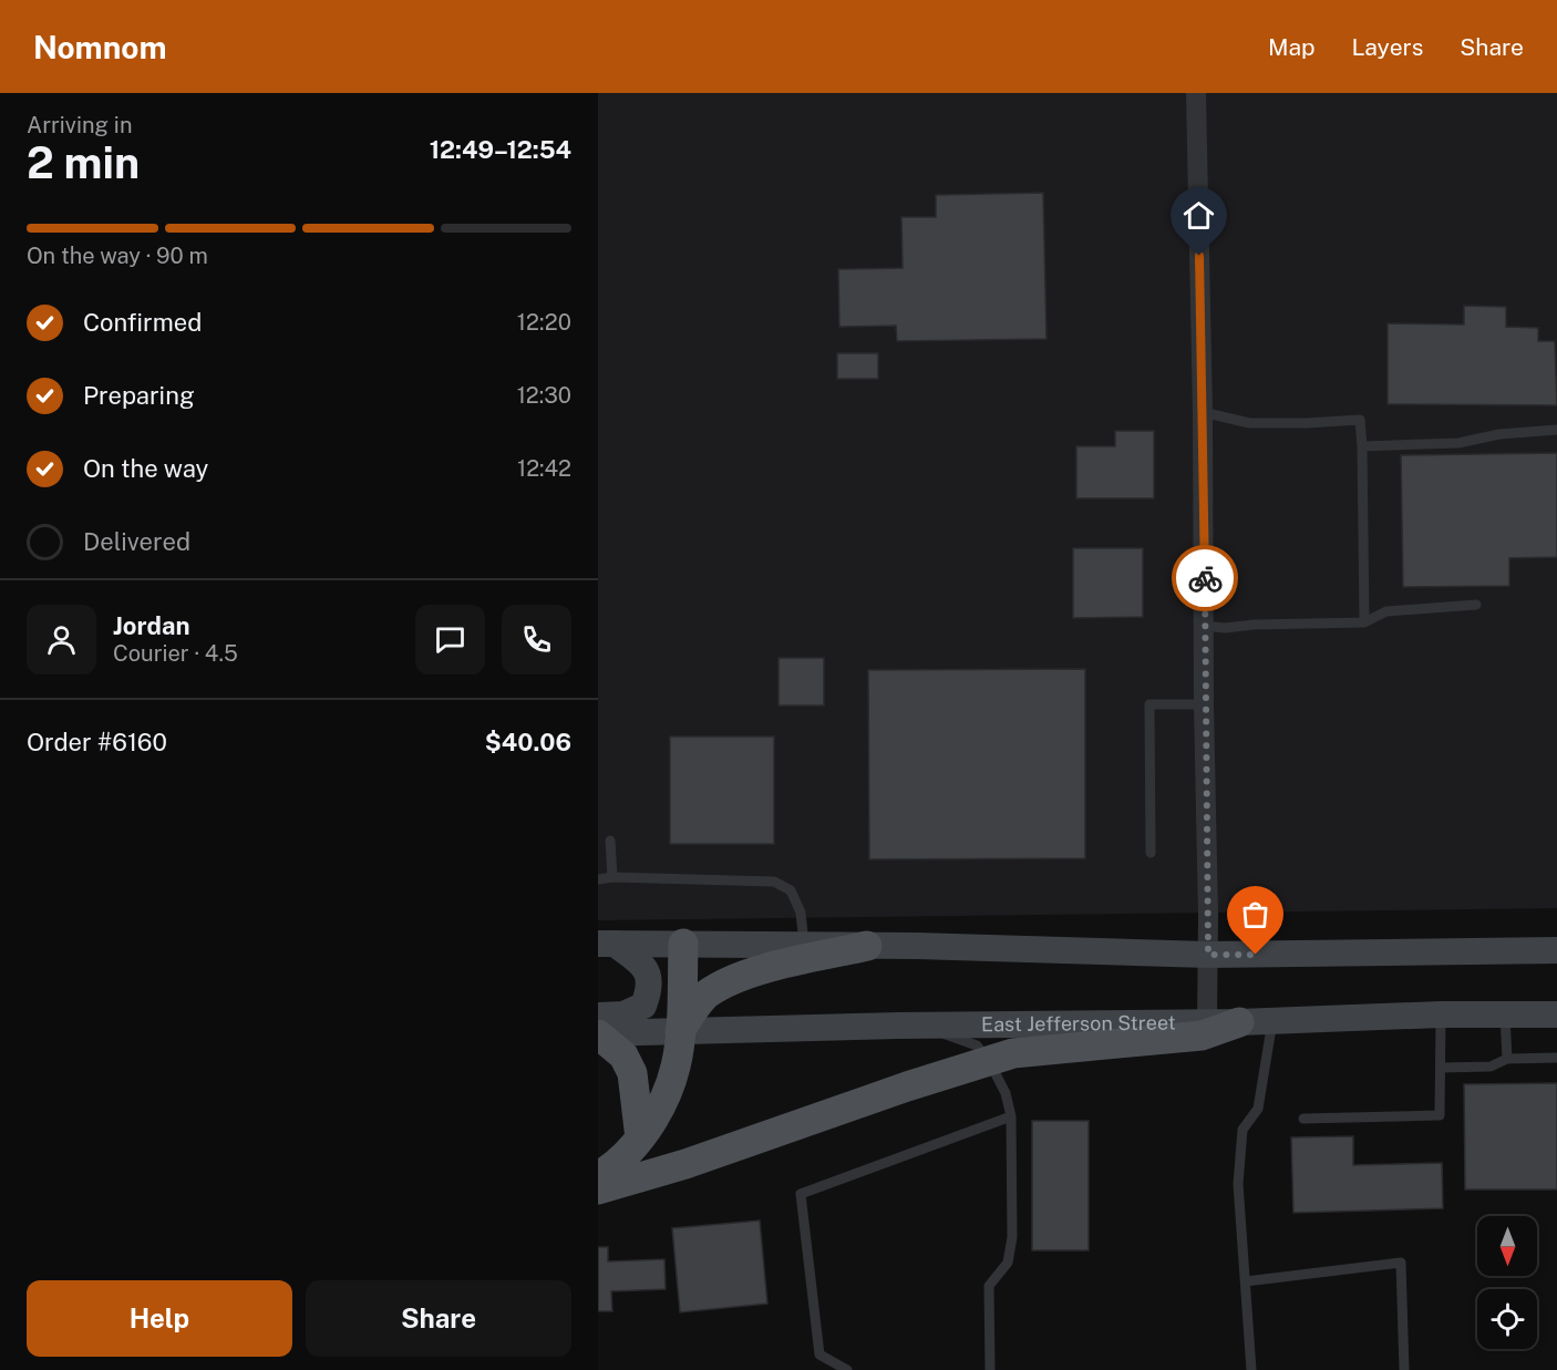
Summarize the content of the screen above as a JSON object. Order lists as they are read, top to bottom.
{
  "streets": {
    "main road": ["East Jefferson Street"]
  },
  "north": "bottom",
  "page": {
    "header": "Nomnom",
    "nav": ["Map", "Layers", "Share"],
    "heading": ["2 min", "Arriving in", "12:49–12:54"],
    "panel": [
      "Jordan",
      "Courier · 4.5",
      "Order #6160",
      "$40.06"
    ],
    "bar": "On the way · 90 m",
    "list": [
      ["Confirmed", "12:20"],
      ["Preparing", "12:30"],
      ["On the way", "12:42"],
      "Delivered"
    ],
    "buttons": ["Help", "Share"]
  }
}
